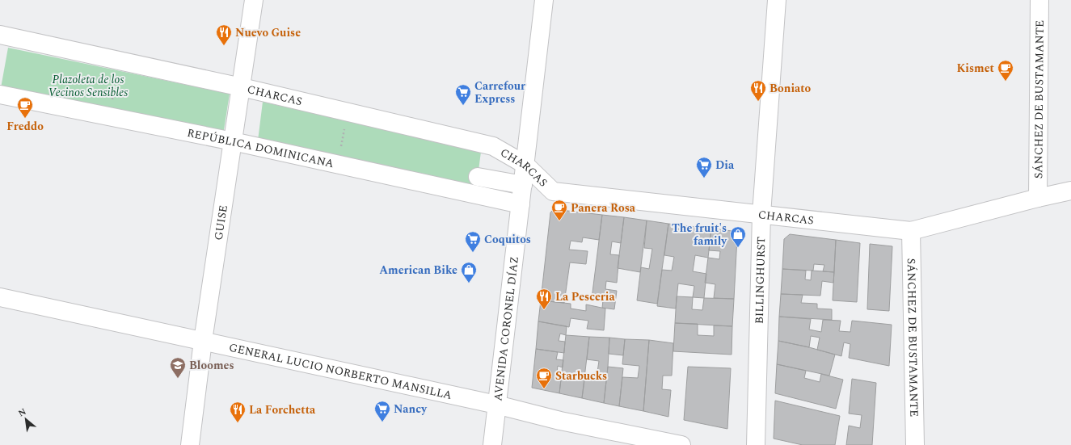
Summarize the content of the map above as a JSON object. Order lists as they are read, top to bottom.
{
  "streets": {
    "street": [
      "CHARCAS",
      "SÁNCHEZ DE BUSTAMANTE",
      "REPÚBLICA DOMINICANA",
      "GUISE",
      "BILLINGHURST",
      "AVENIDA CORONEL DÍAZ",
      "GENERAL LUCIO NORBERTO MANSILLA"
    ]
  },
  "crossings": [
    ["CHARCAS", "SÁNCHEZ DE BUSTAMANTE"],
    ["CHARCAS", "GUISE"],
    ["CHARCAS", "BILLINGHURST"],
    ["CHARCAS", "AVENIDA CORONEL DÍAZ"],
    ["REPÚBLICA DOMINICANA", "GUISE"],
    ["REPÚBLICA DOMINICANA", "AVENIDA CORONEL DÍAZ"],
    ["GUISE", "GENERAL LUCIO NORBERTO MANSILLA"],
    ["AVENIDA CORONEL DÍAZ", "GENERAL LUCIO NORBERTO MANSILLA"]
  ],
  "parks": ["Plazoleta de los Vecinos Sensibles"],
  "places": {
    "restaurant": [
      "Nuevo Guise",
      "Boniato",
      "La Pesceria",
      "La Forchetta"
    ],
    "cafe": [
      "Kismet",
      "Freddo",
      "Panera Rosa",
      "Starbucks"
    ],
    "supermarket": [
      "Carrefour Express",
      "Dia",
      "Coquitos",
      "Nancy"
    ],
    "shop": ["The fruit's family", "American Bike"],
    "school or university": ["Bloomes"]
  },
  "north": "top left"
}
